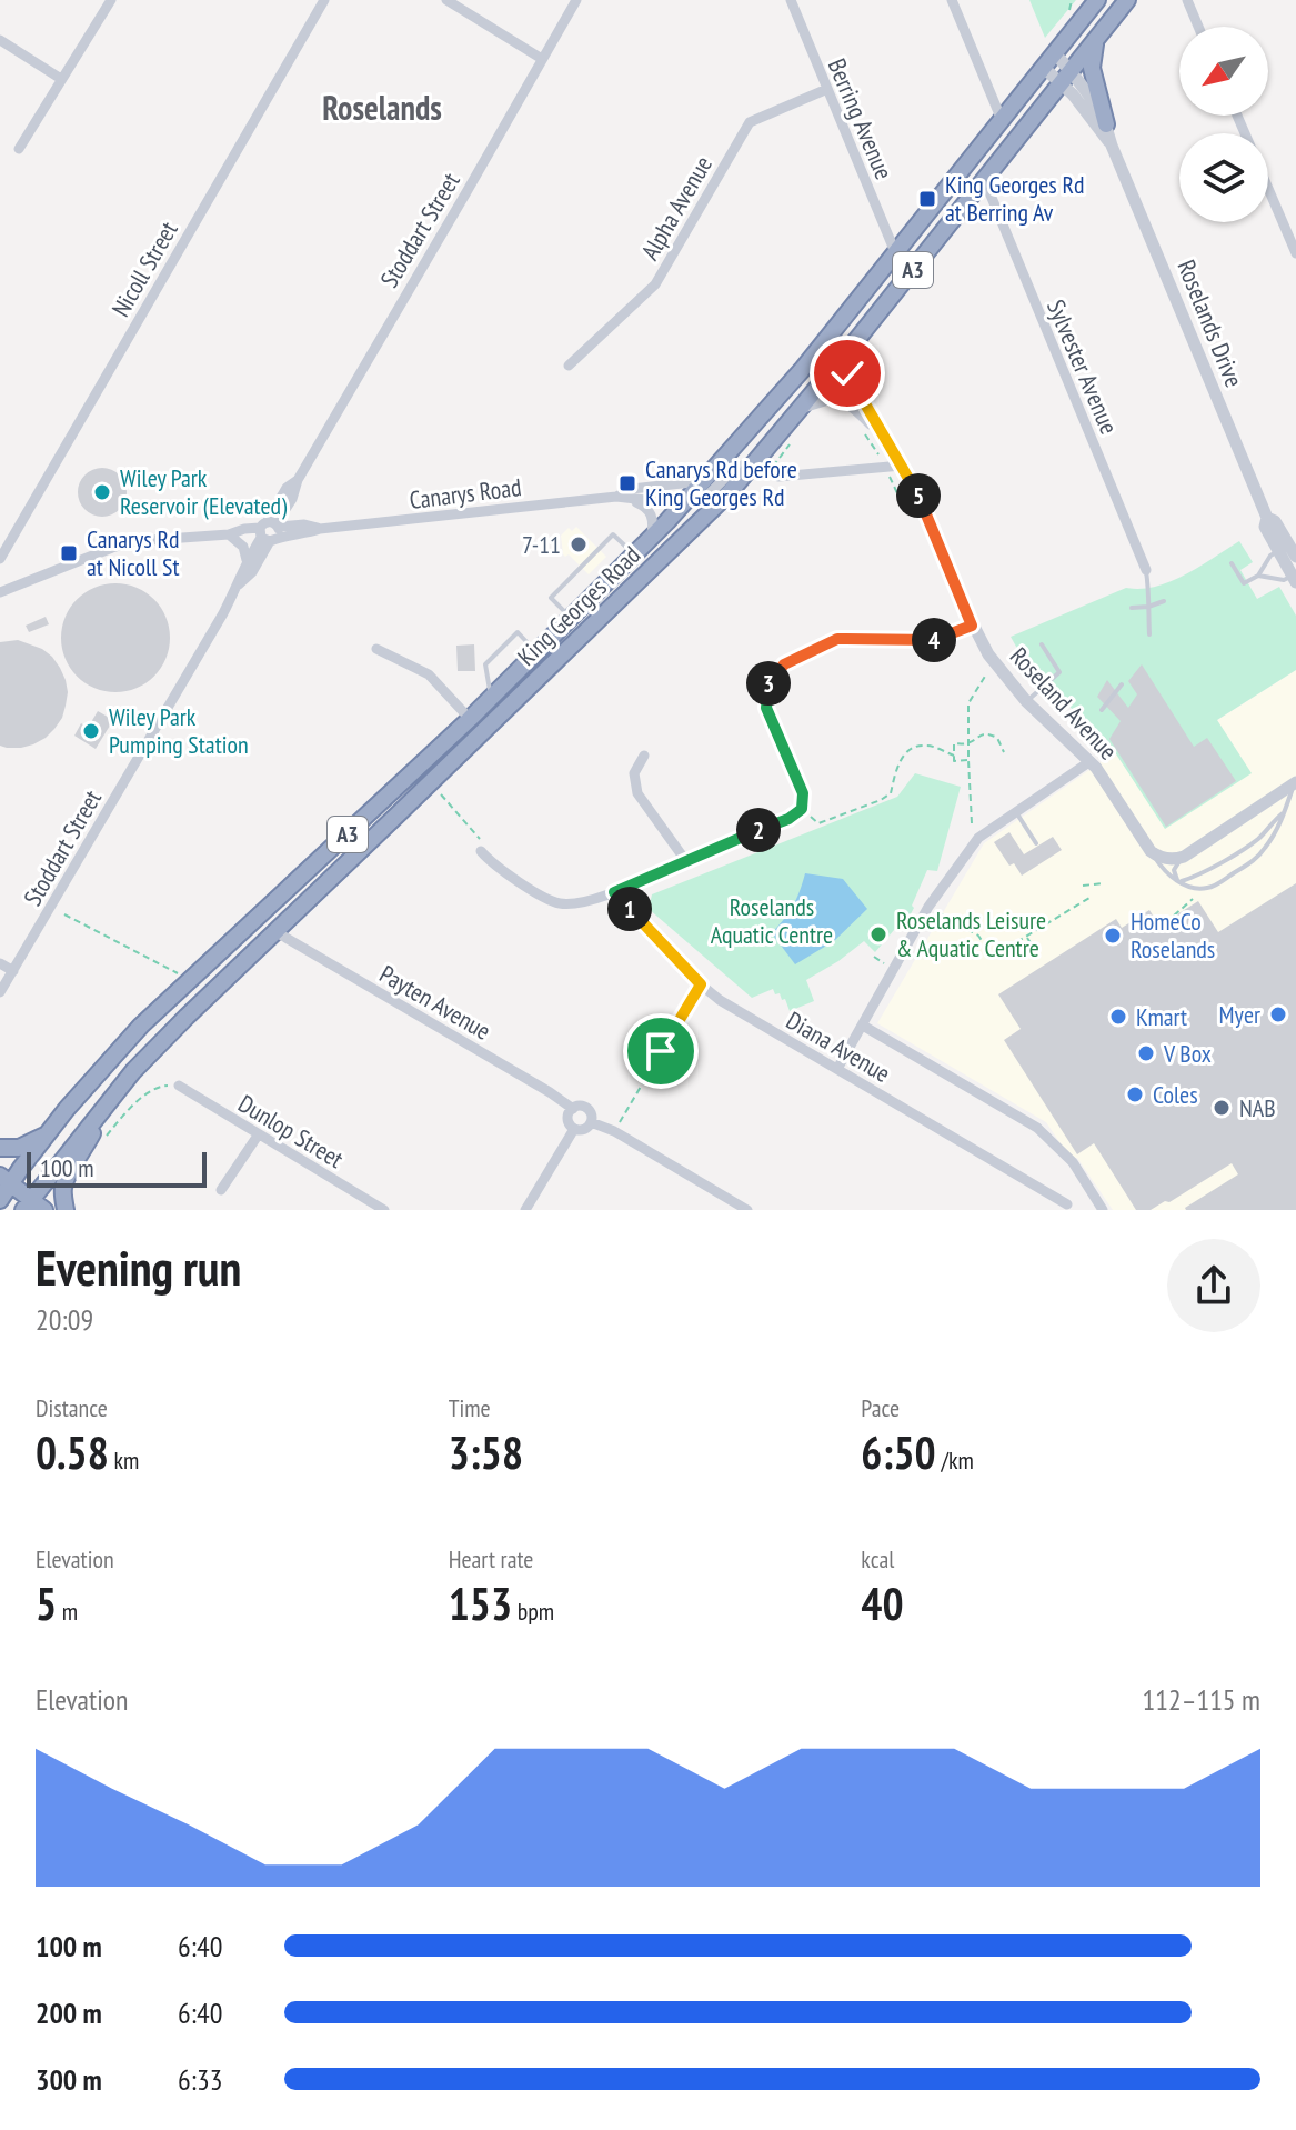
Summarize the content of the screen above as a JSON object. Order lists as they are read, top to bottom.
{
  "streets": {
    "highway": ["A3", "King Georges Road"],
    "street": [
      "Berring Avenue",
      "Alpha Avenue",
      "Stoddart Street",
      "Nicoll Street",
      "Roselands Drive",
      "Sylvester Avenue",
      "Canarys Road",
      "Roseland Avenue",
      "Payten Avenue",
      "Diana Avenue",
      "Dunlop Street"
    ]
  },
  "crossings": [
    ["Berring Avenue", "Alpha Avenue"],
    ["Berring Avenue", "King Georges Road"],
    ["Stoddart Street", "Canarys Road"],
    ["Roselands Drive", "King Georges Road"],
    ["Sylvester Avenue", "King Georges Road"],
    ["Canarys Road", "King Georges Road"],
    ["Canarys Road", "Roseland Avenue"],
    ["King Georges Road", "Roseland Avenue"],
    ["King Georges Road", "Payten Avenue"]
  ],
  "districts": ["Roselands"],
  "parks": ["Roselands Aquatic Centre"],
  "places": {
    "transit": ["King Georges Rd at Berring Av", "Canarys Rd before King Georges Rd", "Canarys Rd at Nicoll St"],
    "other": [
      "Wiley Park Reservoir (Elevated)",
      "7-11",
      "Wiley Park Pumping Station",
      "Roselands Leisure & Aquatic Centre",
      "HomeCo Roselands",
      "Myer",
      "Kmart",
      "V Box",
      "Coles",
      "NAB"
    ]
  },
  "scale_bar": "100 m",
  "north": "bottom left",
  "page": {
    "pins": [
      "5",
      "4",
      "3",
      "2",
      "1"
    ],
    "scale": "100 m",
    "heading": ["Evening run", "20:09"],
    "stats": [
      ["Distance", "0.58 km"],
      ["Time", "3:58"],
      ["Pace", "6:50 /km"],
      ["Elevation", "5 m"],
      ["Heart rate", "153 bpm"],
      ["kcal", "40"]
    ],
    "chart": ["Elevation", "112–115 m"],
    "list": [
      {
        "name": "100 m",
        "note": "6:40"
      },
      {
        "name": "200 m",
        "note": "6:40"
      },
      {
        "name": "300 m",
        "note": "6:33"
      }
    ]
  }
}
